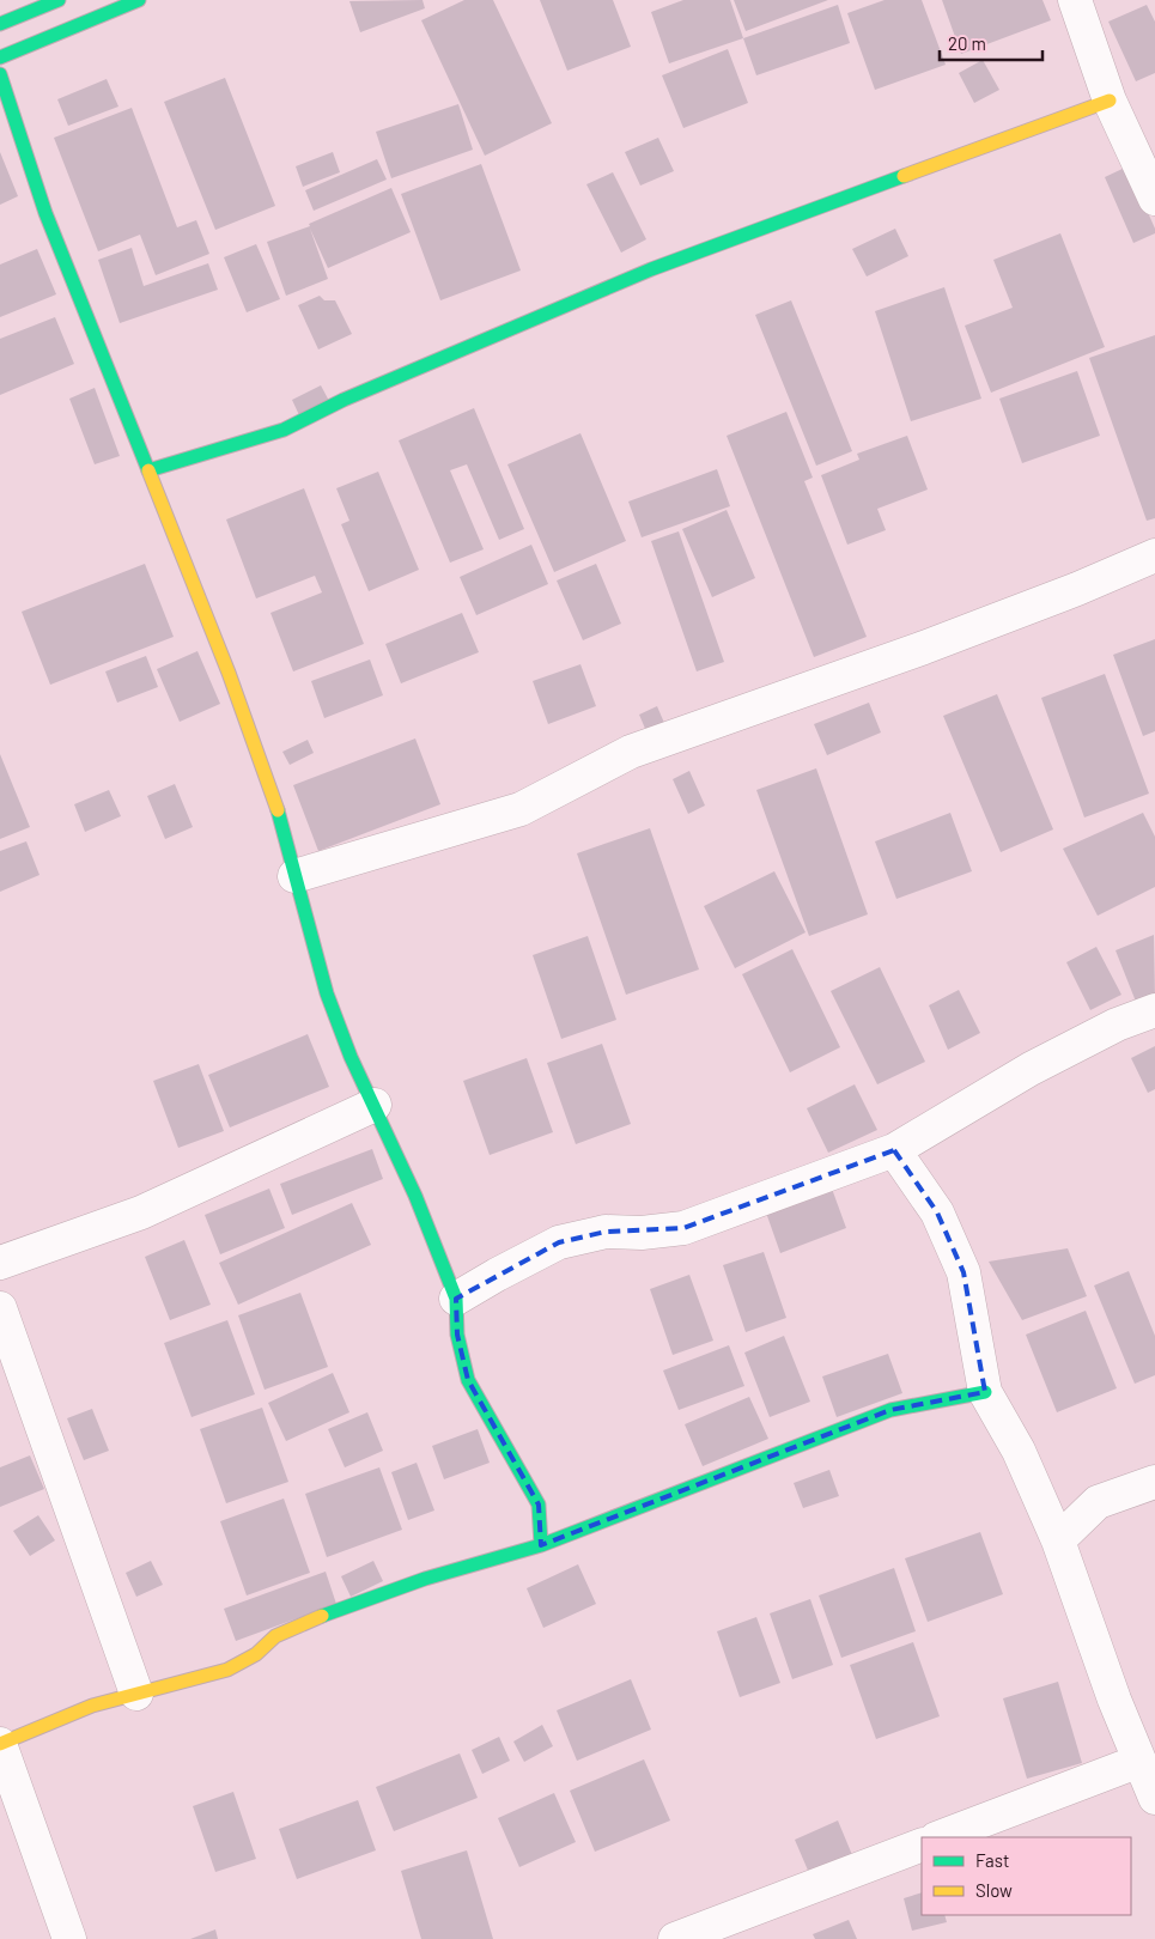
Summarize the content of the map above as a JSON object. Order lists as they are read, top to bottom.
{
  "legend": ["Fast", "Slow"],
  "scale_bar": "20 m"
}
